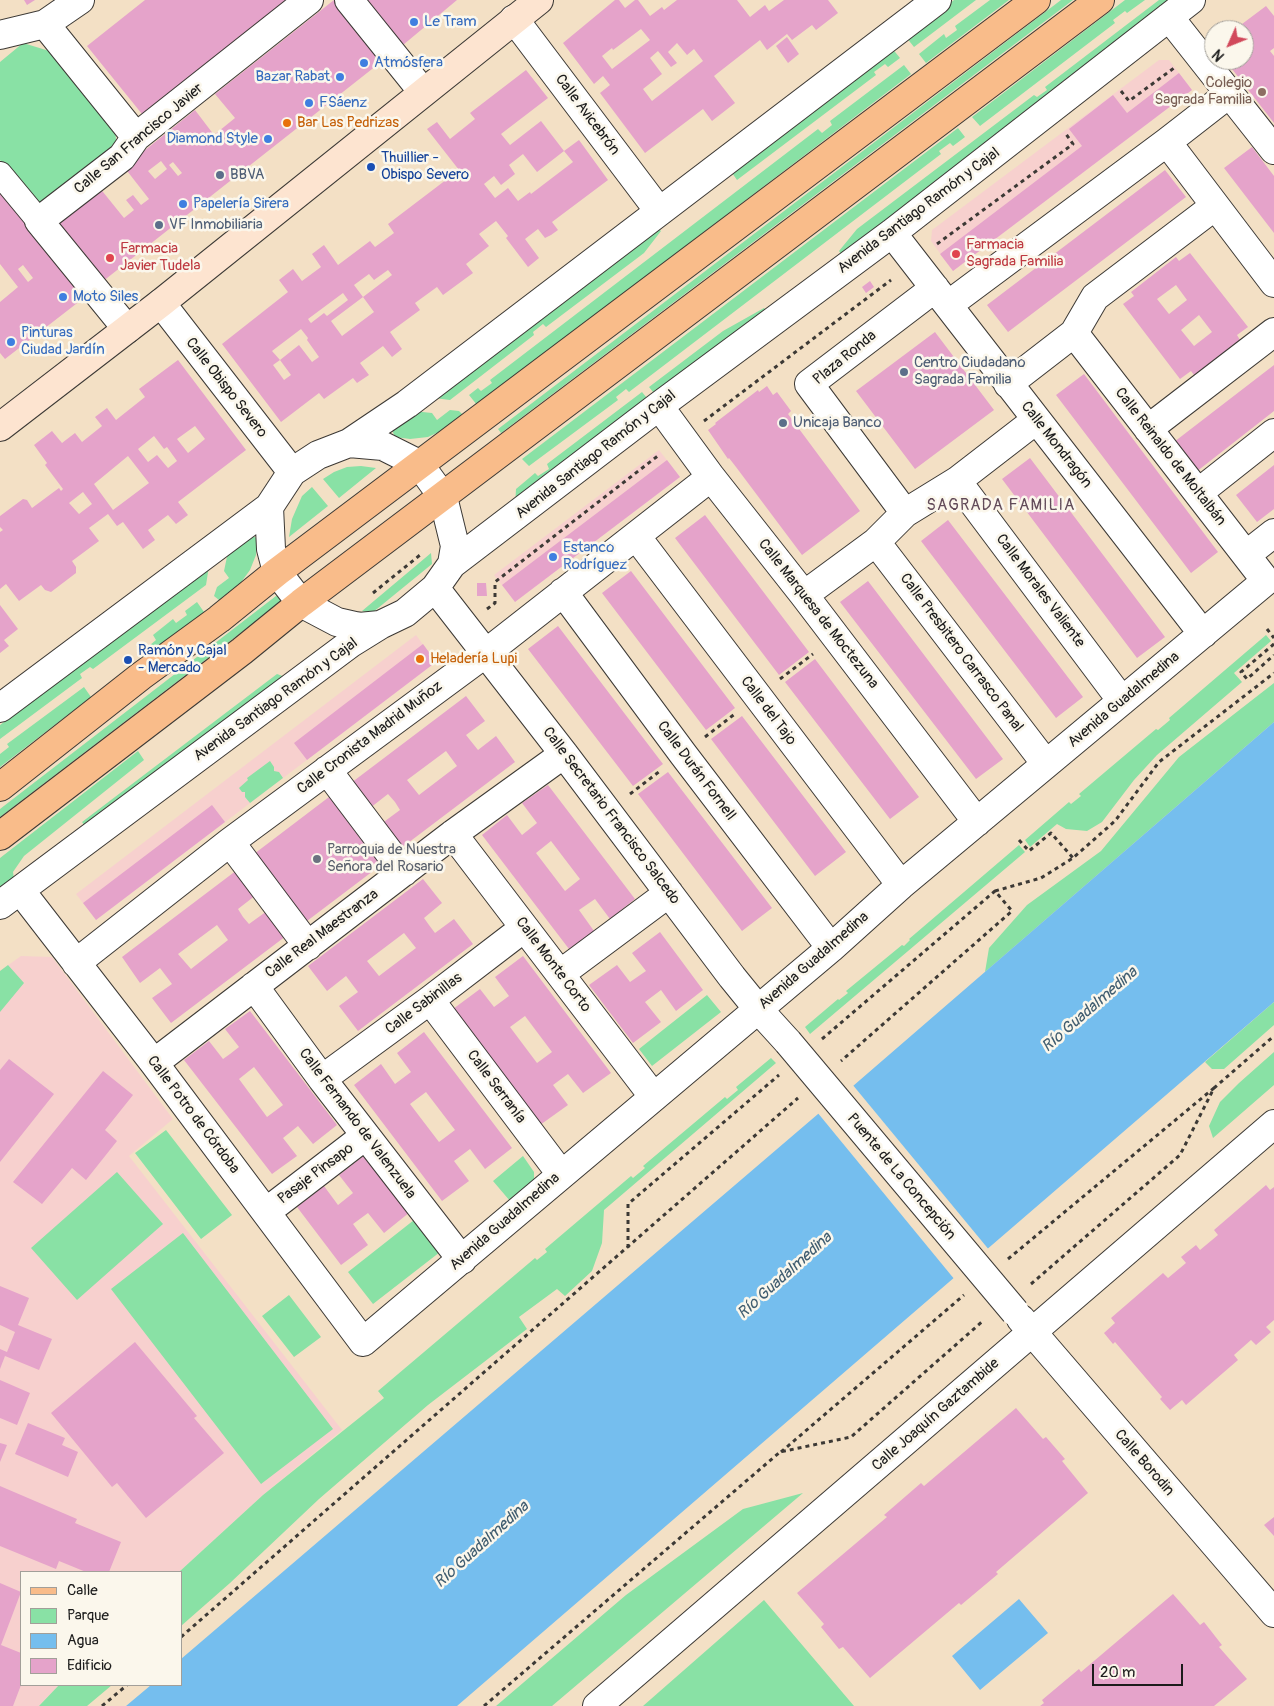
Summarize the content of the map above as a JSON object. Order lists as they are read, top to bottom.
{
  "streets": {
    "street": [
      "Calle Avicebrón",
      "Calle San Francisco Javier",
      "Avenida Santiago Ramón y Cajal",
      "Plaza Ronda",
      "Calle Obispo Severo",
      "Calle Mondragón",
      "Calle Reinaldo de Moltalbán",
      "Calle Morales Valiente",
      "Calle Marquesa de Moctezuna",
      "Calle Presbitero Carrasco Panal",
      "Avenida Guadalmedina",
      "Calle del Tajo",
      "Calle Cronista Madrid Muñoz",
      "Calle Durán Fornell",
      "Calle Secretario Francisco Salcedo",
      "Calle Real Maestranza",
      "Calle Monte Corto",
      "Calle Sabinillas",
      "Calle Serranía",
      "Calle Potro de Córdoba",
      "Calle Fernando de Valenzuela",
      "Pasaje Pinsapo",
      "Puente de La Concepción",
      "Calle Joaquín Gaztambide",
      "Calle Borodin"
    ]
  },
  "crossings": [
    ["Avenida Santiago Ramón y Cajal", "Calle Mondragón"],
    ["Avenida Santiago Ramón y Cajal", "Calle Marquesa de Moctezuna"],
    ["Avenida Santiago Ramón y Cajal", "Calle Secretario Francisco Salcedo"],
    ["Avenida Santiago Ramón y Cajal", "Calle Potro de Córdoba"],
    ["Plaza Ronda", "Calle Mondragón"],
    ["Calle Mondragón", "Avenida Guadalmedina"],
    ["Calle Reinaldo de Moltalbán", "Avenida Guadalmedina"],
    ["Calle Morales Valiente", "Avenida Guadalmedina"],
    ["Calle Marquesa de Moctezuna", "Avenida Guadalmedina"],
    ["Calle Marquesa de Moctezuna", "Calle Cronista Madrid Muñoz"],
    ["Calle Presbitero Carrasco Panal", "Avenida Guadalmedina"],
    ["Avenida Guadalmedina", "Calle del Tajo"],
    ["Avenida Guadalmedina", "Calle Durán Fornell"],
    ["Avenida Guadalmedina", "Calle Secretario Francisco Salcedo"],
    ["Avenida Guadalmedina", "Calle Monte Corto"],
    ["Avenida Guadalmedina", "Calle Serranía"],
    ["Avenida Guadalmedina", "Calle Potro de Córdoba"],
    ["Avenida Guadalmedina", "Calle Fernando de Valenzuela"],
    ["Calle del Tajo", "Calle Cronista Madrid Muñoz"],
    ["Calle Cronista Madrid Muñoz", "Calle Durán Fornell"],
    ["Calle Cronista Madrid Muñoz", "Calle Secretario Francisco Salcedo"],
    ["Calle Cronista Madrid Muñoz", "Calle Potro de Córdoba"],
    ["Calle Secretario Francisco Salcedo", "Calle Real Maestranza"],
    ["Calle Secretario Francisco Salcedo", "Puente de La Concepción"],
    ["Calle Real Maestranza", "Calle Monte Corto"],
    ["Calle Real Maestranza", "Calle Potro de Córdoba"],
    ["Calle Real Maestranza", "Calle Fernando de Valenzuela"],
    ["Calle Monte Corto", "Calle Sabinillas"],
    ["Calle Sabinillas", "Calle Serranía"],
    ["Calle Sabinillas", "Calle Fernando de Valenzuela"],
    ["Calle Potro de Córdoba", "Pasaje Pinsapo"],
    ["Calle Fernando de Valenzuela", "Pasaje Pinsapo"],
    ["Puente de La Concepción", "Calle Borodin"],
    ["Calle Joaquín Gaztambide", "Calle Borodin"]
  ],
  "districts": ["SAGRADA FAMILIA"],
  "water": ["Río Guadalmedina"],
  "places": [
    "Le Tram",
    "Atmósfera",
    "Bazar Rabat",
    "Colegio Sagrada Familia",
    "FSáenz",
    "Bar Las Pedrizas",
    "Diamond Style",
    "Thuillier - Obispo Severo",
    "BBVA",
    "Papelería Sirera",
    "VF Inmobiliaria",
    "Farmacia Sagrada Familia",
    "Farmacia Javier Tudela",
    "Moto Siles",
    "Pinturas Ciudad Jardín",
    "Centro Ciudadano Sagrada Familia",
    "Unicaja Banco",
    "Estanco Rodríguez",
    "Heladería Lupi",
    "Ramón y Cajal - Mercado",
    "Parroquia de Nuestra Señora del Rosario"
  ],
  "legend": [
    "Calle",
    "Parque",
    "Agua",
    "Edificio"
  ],
  "scale_bar": "20 m",
  "north": "bottom left"
}
